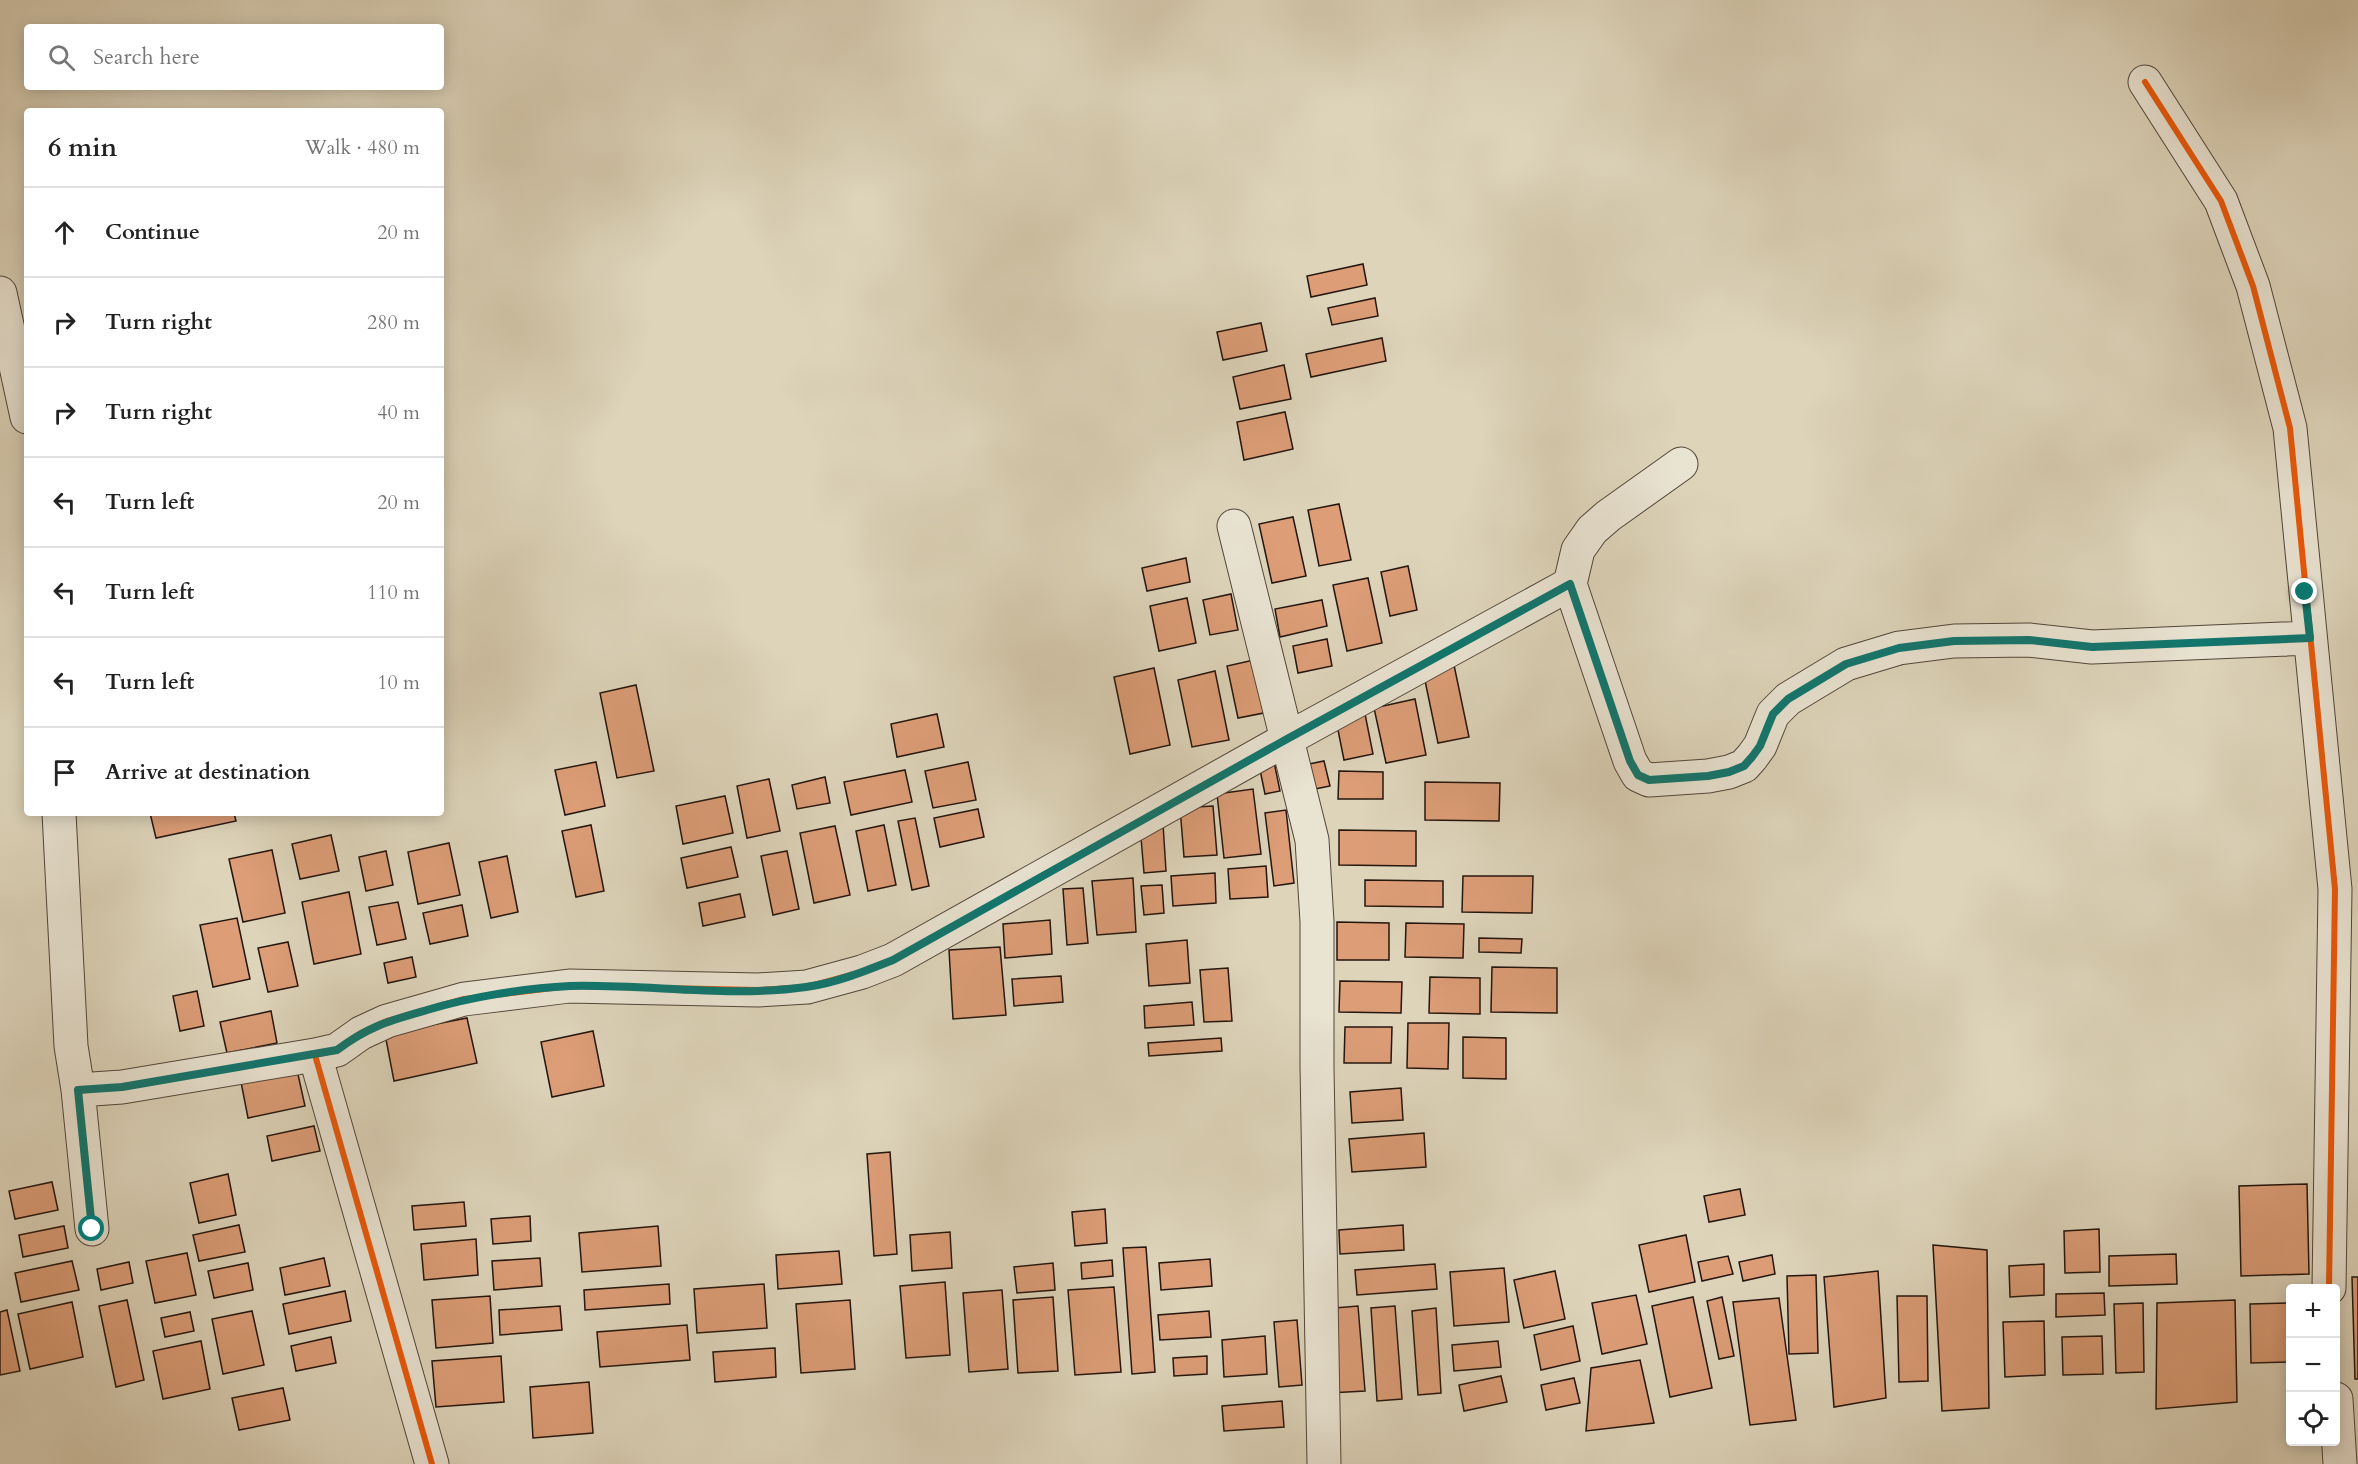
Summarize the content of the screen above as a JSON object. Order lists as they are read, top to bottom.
{
  "page": {
    "search": "Search here",
    "heading": ["6 min", "Walk · 480 m"],
    "list": [
      ["Continue", "20 m"],
      ["Turn right", "280 m"],
      ["Turn right", "40 m"],
      ["Turn left", "20 m"],
      ["Turn left", "110 m"],
      ["Turn left", "10 m"],
      "Arrive at destination"
    ],
    "map_buttons": ["+", "−"]
  }
}
